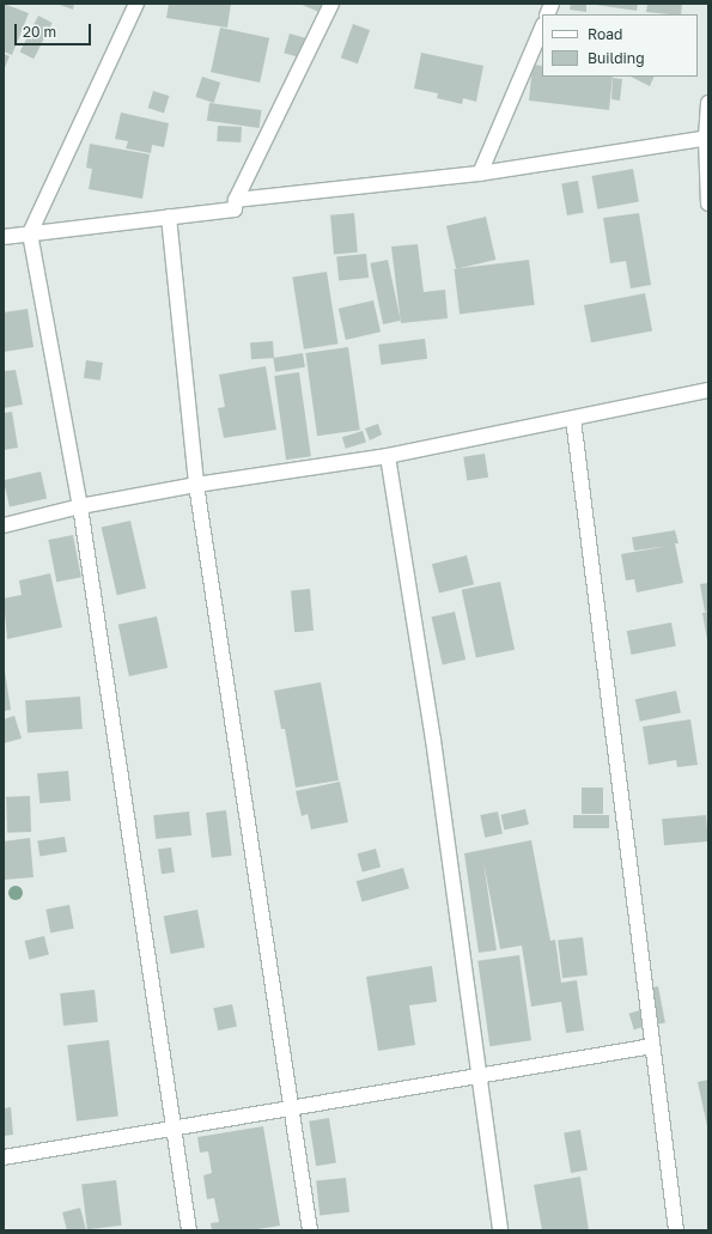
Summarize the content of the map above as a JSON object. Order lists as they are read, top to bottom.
{
  "legend": ["Road", "Building"],
  "scale_bar": "20 m"
}
